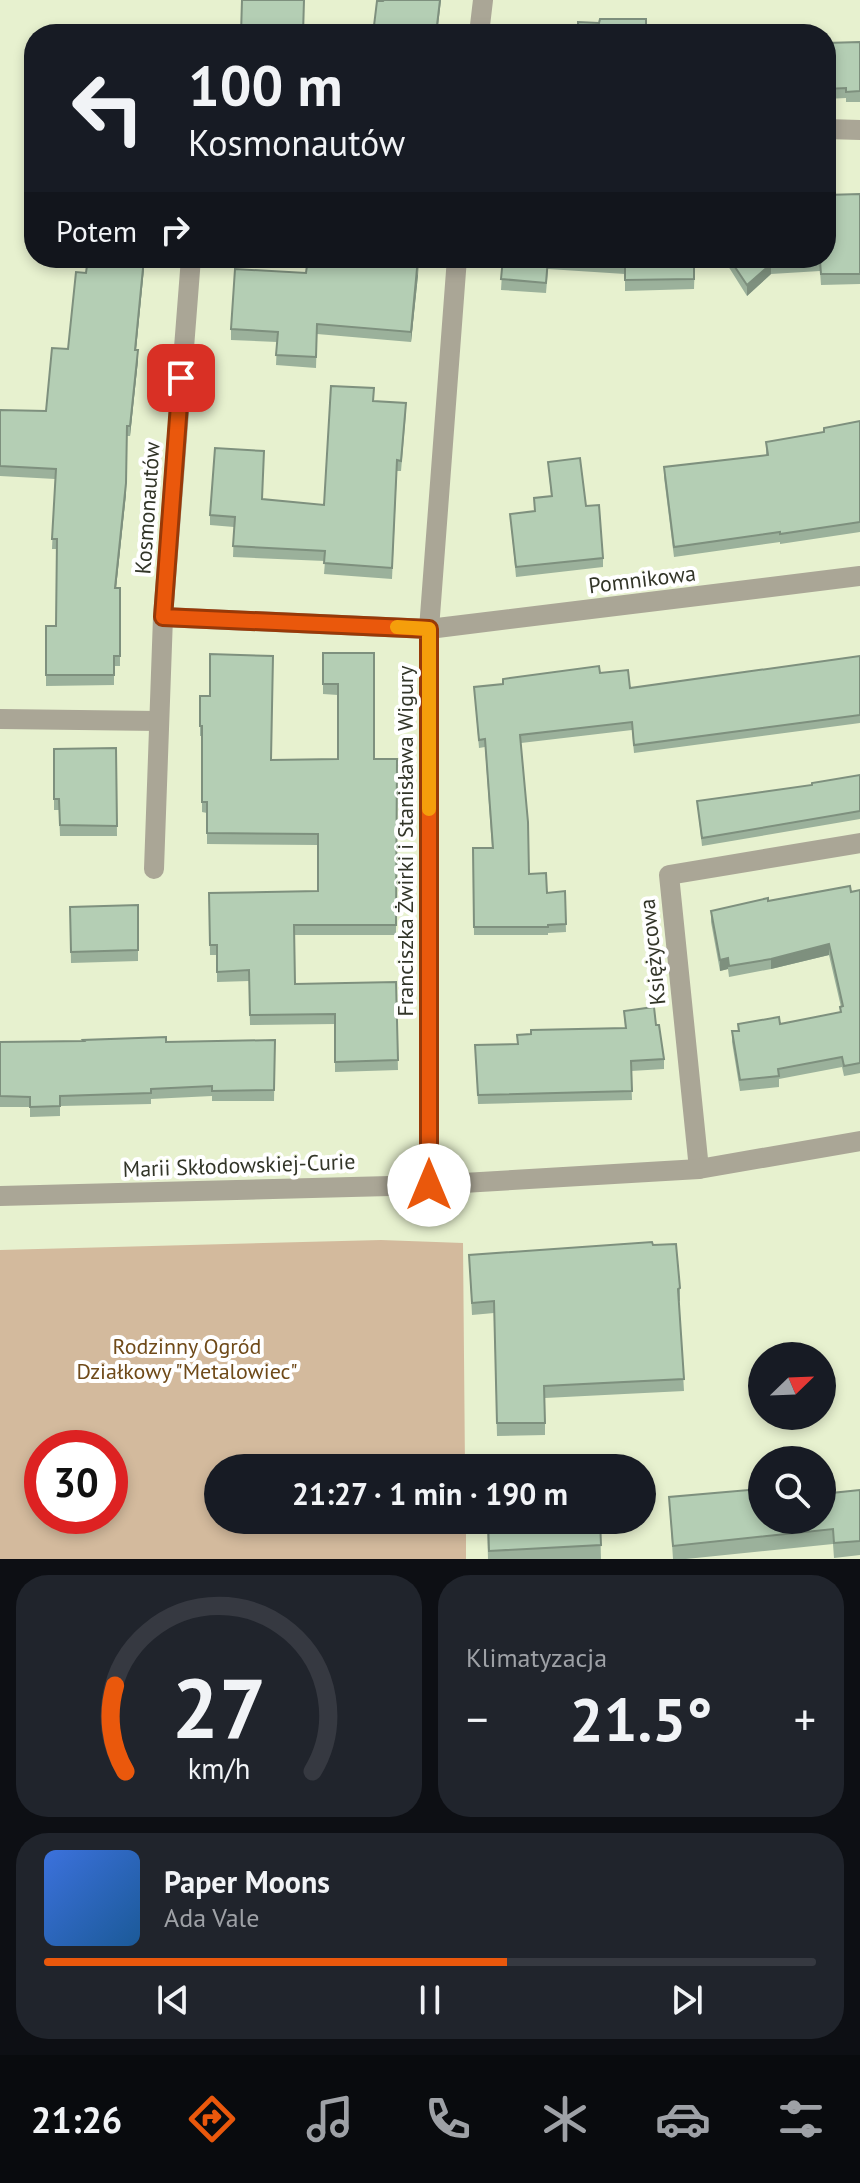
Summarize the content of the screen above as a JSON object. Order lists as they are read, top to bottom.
{
  "streets": {
    "street": [
      "Kosmonautów",
      "Pomnikowa",
      "Franciszka Żwirki i Stanisława Wigury",
      "Księżycowa",
      "Marii Skłodowskiej-Curie"
    ]
  },
  "crossings": [
    ["Pomnikowa", "Franciszka Żwirki i Stanisława Wigury"],
    ["Franciszka Żwirki i Stanisława Wigury", "Marii Skłodowskiej-Curie"],
    ["Księżycowa", "Marii Skłodowskiej-Curie"]
  ],
  "parks": ["Rodzinny Ogród Działkowy \"Metalowiec\""],
  "north": "top right",
  "page": {
    "turn": ["100 m", "Kosmonautów"],
    "then": "Potem",
    "limit": "30",
    "trip": "21:27 · 1 min · 190 m",
    "tile": "Klimatyzacja",
    "heat": ["−", "21.5°", "+"],
    "song": ["Paper Moons", "Ada Vale"],
    "tabs": "21:26",
    "gauge": ["27", "km/h"]
  }
}
